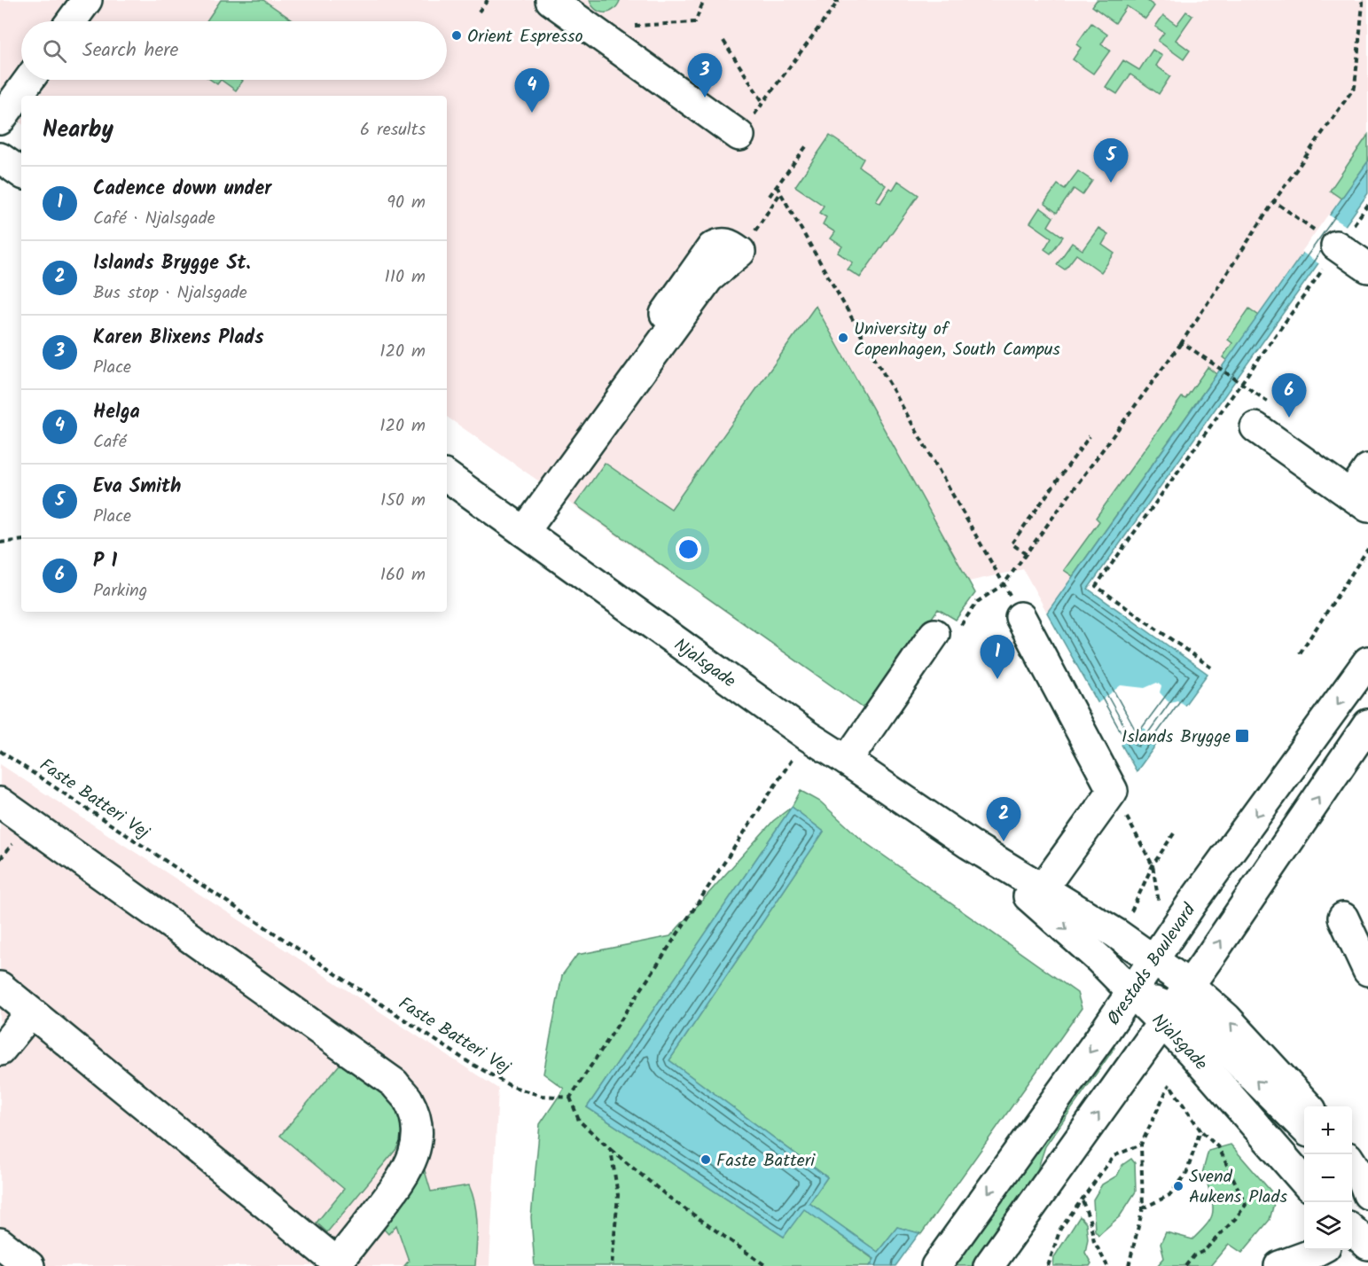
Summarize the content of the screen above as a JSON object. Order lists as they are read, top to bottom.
{
  "streets": {
    "street": ["Njalsgade", "Ørestads Boulevard"],
    "path": ["Faste Batteri Vej"]
  },
  "crossings": [
    ["Njalsgade", "Ørestads Boulevard"]
  ],
  "places": {
    "other": [
      "Orient Espresso",
      "University of Copenhagen, South Campus",
      "Faste Batteri",
      "Svend Aukens Plads"
    ],
    "transit": ["Islands Brygge"]
  },
  "page": {
    "search": "Search here",
    "pins": [
      "3",
      "4",
      "5",
      "6",
      "1",
      "2"
    ],
    "heading": ["Nearby", "6 results"],
    "list": [
      {
        "mark": "1",
        "name": "Cadence down under",
        "note": "Café · Njalsgade",
        "value": "90 m"
      },
      {
        "mark": "2",
        "name": "Islands Brygge St.",
        "note": "Bus stop · Njalsgade",
        "value": "110 m"
      },
      {
        "mark": "3",
        "name": "Karen Blixens Plads",
        "note": "Place",
        "value": "120 m"
      },
      {
        "mark": "4",
        "name": "Helga",
        "note": "Café",
        "value": "120 m"
      },
      {
        "mark": "5",
        "name": "Eva Smith",
        "note": "Place",
        "value": "150 m"
      },
      {
        "mark": "6",
        "name": "P 1",
        "note": "Parking",
        "value": "160 m"
      }
    ],
    "map_buttons": ["+", "−"]
  }
}
